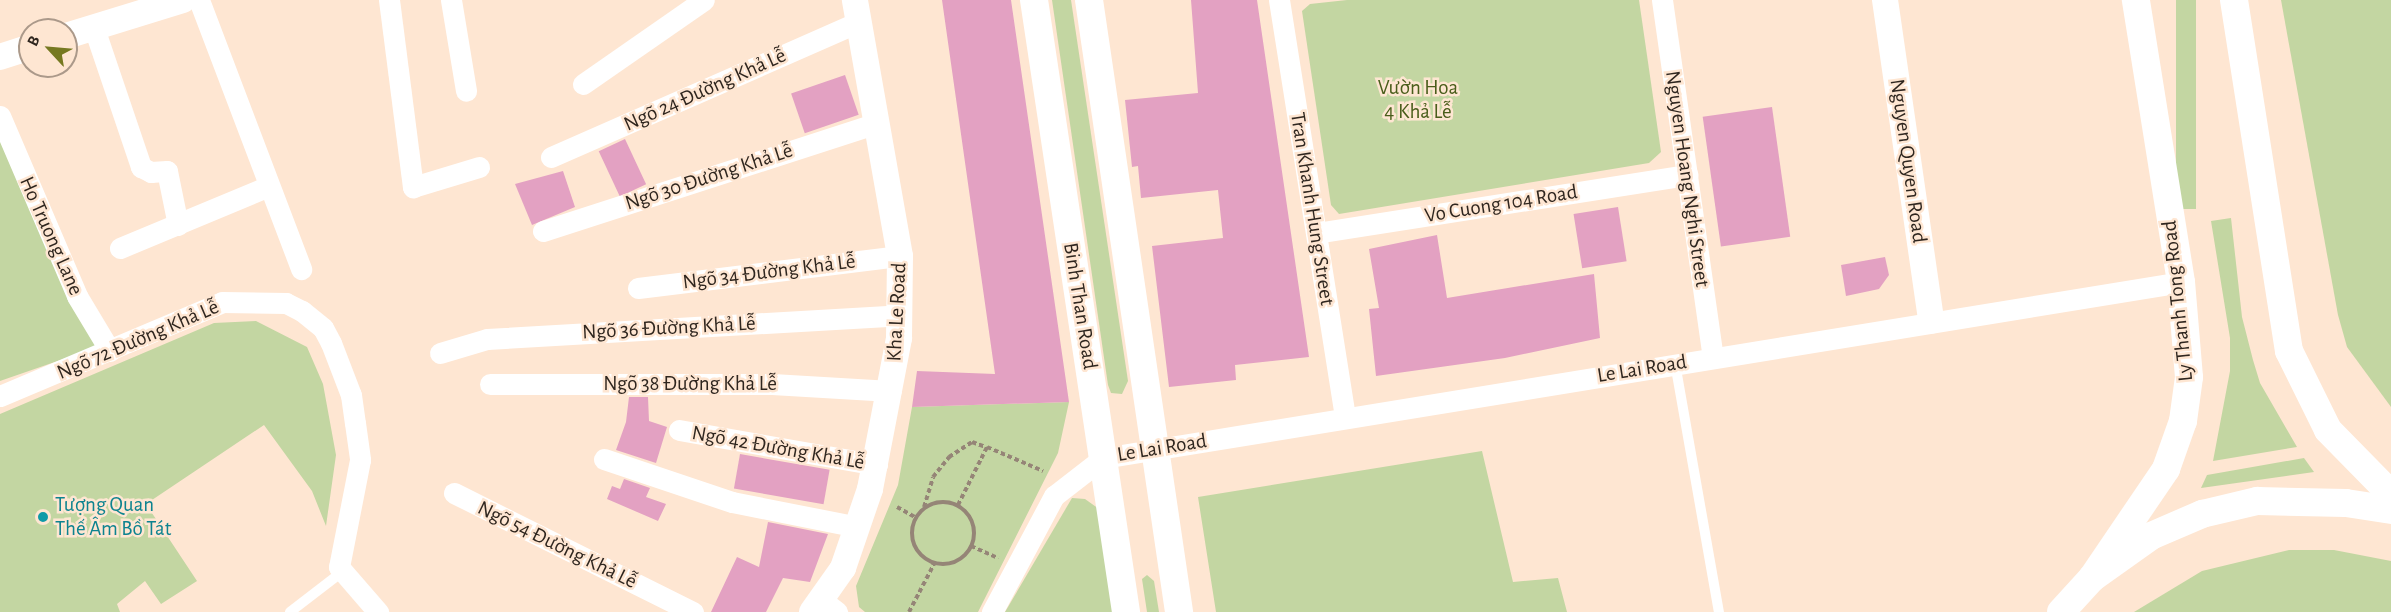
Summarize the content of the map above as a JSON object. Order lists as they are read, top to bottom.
{
  "streets": {
    "main road": ["Ly Thanh Tong Road", "Binh Than Road"],
    "street": [
      "Ngõ 24 Đường Khả Lễ",
      "Nguyen Quyen Road",
      "Ngõ 30 Đường Khả Lễ",
      "Nguyen Hoang Nghi Street",
      "Vo Cuong 104 Road",
      "Tran Khanh Hung Street",
      "Ho Truong Lane",
      "Ngõ 34 Đường Khả Lễ",
      "Kha Le Road",
      "Ngõ 36 Đường Khả Lễ",
      "Ngõ 72 Đường Khả Lễ",
      "Le Lai Road",
      "Ngõ 38 Đường Khả Lễ",
      "Ngõ 42 Đường Khả Lễ",
      "Ngõ 54 Đường Khả Lễ"
    ]
  },
  "crossings": [
    ["Ngõ 24 Đường Khả Lễ", "Kha Le Road"],
    ["Nguyen Quyen Road", "Le Lai Road"],
    ["Ngõ 30 Đường Khả Lễ", "Kha Le Road"],
    ["Nguyen Hoang Nghi Street", "Vo Cuong 104 Road"],
    ["Nguyen Hoang Nghi Street", "Le Lai Road"],
    ["Vo Cuong 104 Road", "Tran Khanh Hung Street"],
    ["Tran Khanh Hung Street", "Le Lai Road"],
    ["Ho Truong Lane", "Ngõ 72 Đường Khả Lễ"],
    ["Ngõ 34 Đường Khả Lễ", "Kha Le Road"],
    ["Ly Thanh Tong Road", "Le Lai Road"],
    ["Binh Than Road", "Le Lai Road"],
    ["Kha Le Road", "Ngõ 36 Đường Khả Lễ"],
    ["Kha Le Road", "Ngõ 38 Đường Khả Lễ"],
    ["Kha Le Road", "Ngõ 42 Đường Khả Lễ"]
  ],
  "parks": ["Vườn Hoa 4 Khả Lễ"],
  "places": ["Tượng Quan Thế Âm Bồ Tát"],
  "north": "top left"
}
